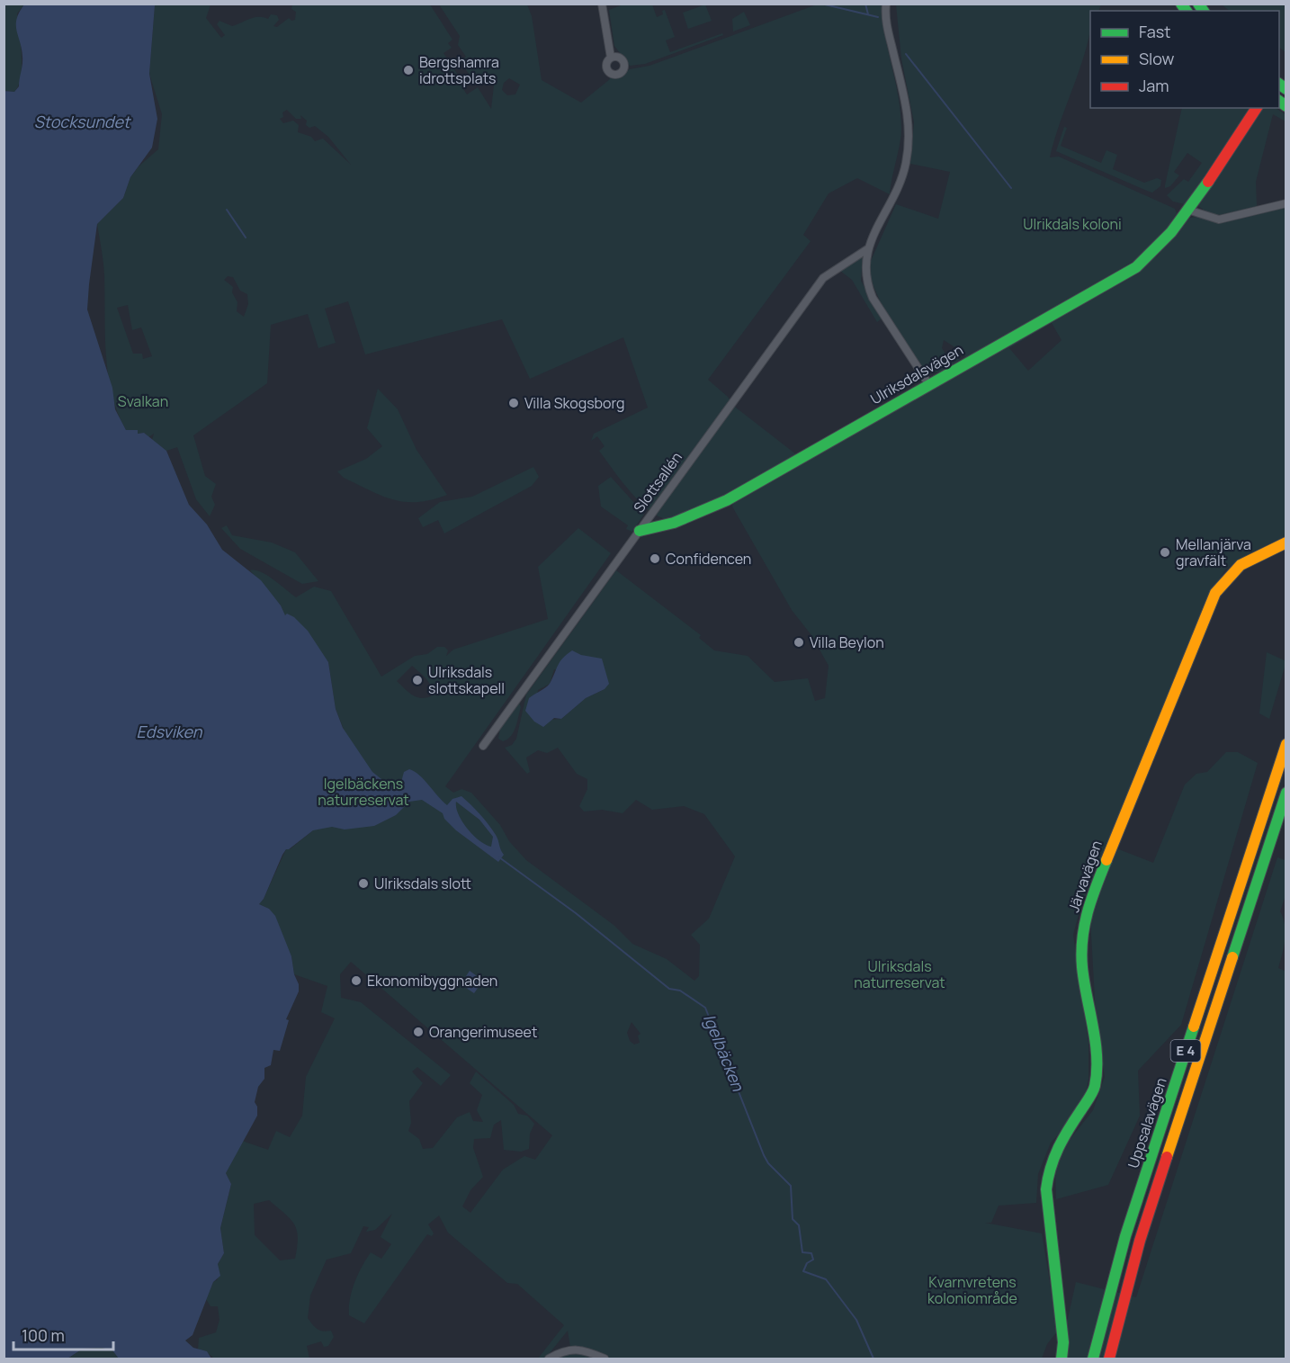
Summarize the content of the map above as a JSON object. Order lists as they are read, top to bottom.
{
  "streets": {
    "main road": [
      "Ulriksdalsvägen",
      "Järvavägen",
      "E 4",
      "Uppsalavägen"
    ],
    "street": ["Slottsallén"]
  },
  "crossings": [
    ["Ulriksdalsvägen", "Slottsallén"]
  ],
  "water": ["Stocksundet", "Edsviken", "Igelbäcken"],
  "parks": [
    "Ulrikdals koloni",
    "Svalkan",
    "Igelbäckens naturreservat",
    "Ulriksdals naturreservat",
    "Kvarnvretens koloniområde"
  ],
  "places": [
    "Bergshamra idrottsplats",
    "Villa Skogsborg",
    "Mellanjärva gravfält",
    "Confidencen",
    "Villa Beylon",
    "Ulriksdals slottskapell",
    "Ulriksdals slott",
    "Ekonomibyggnaden",
    "Orangerimuseet"
  ],
  "legend": ["Fast", "Slow", "Jam"],
  "scale_bar": "100 m"
}
